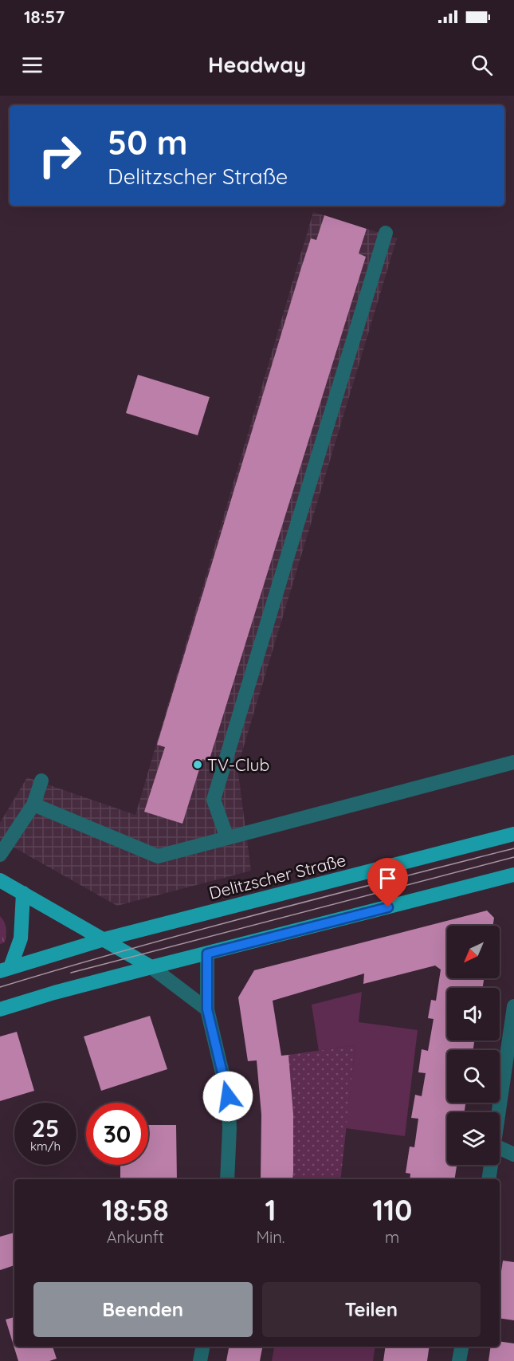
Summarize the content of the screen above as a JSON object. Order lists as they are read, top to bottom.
{
  "streets": {
    "main road": ["Delitzscher Straße"]
  },
  "places": ["TV-Club"],
  "north": "bottom left",
  "page": {
    "status": "18:57",
    "header": "Headway",
    "turn": ["50 m", "Delitzscher Straße"],
    "speed": "25 km/h",
    "limit": "30",
    "eta": [
      "18:58",
      "Ankunft",
      "1",
      "Min.",
      "110",
      "m"
    ],
    "buttons": ["Beenden", "Teilen"]
  }
}
